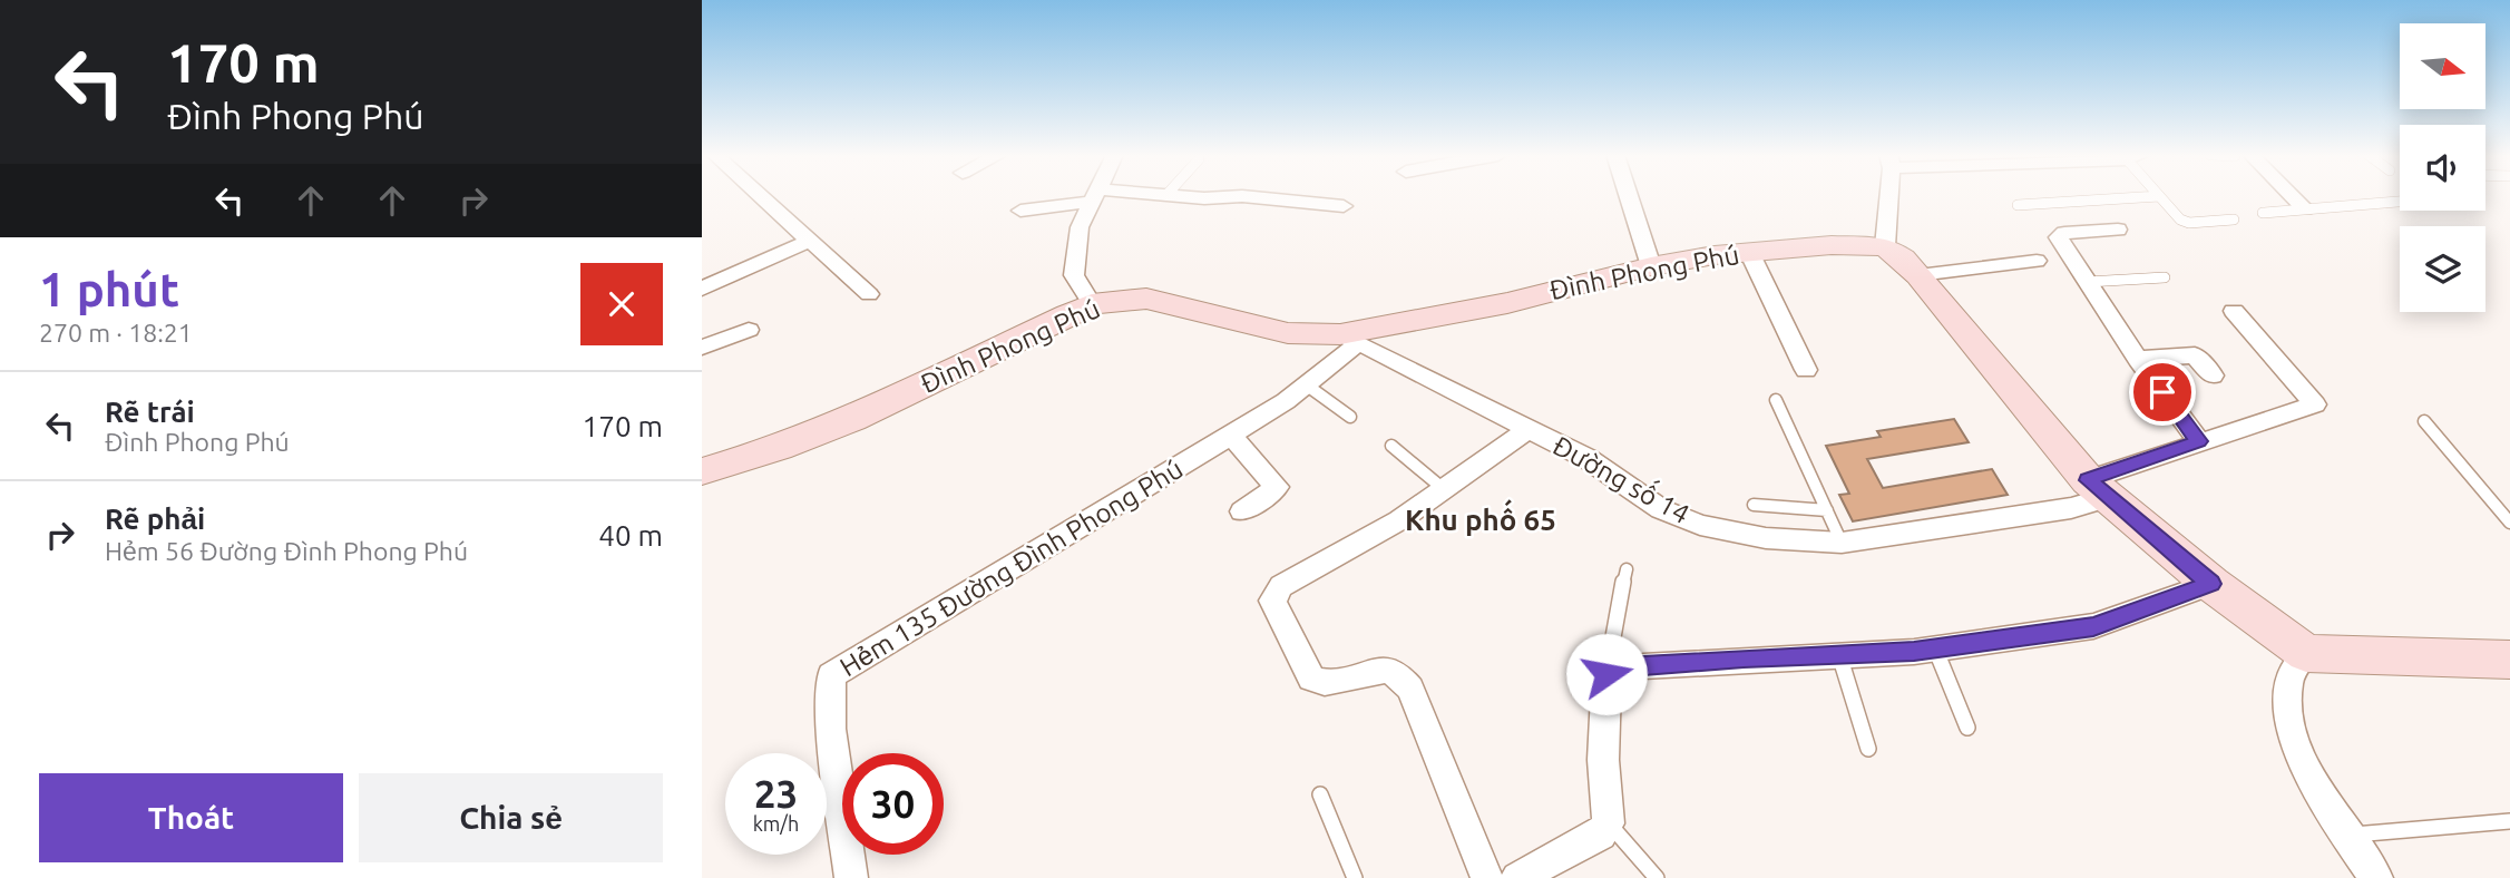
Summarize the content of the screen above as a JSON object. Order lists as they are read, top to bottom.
{
  "streets": {
    "street": ["Đình Phong Phú", "Đường số 14", "Hẻm 135 Đường Đình Phong Phú"]
  },
  "crossings": [
    ["Đình Phong Phú", "Đường số 14"],
    ["Đình Phong Phú", "Hẻm 135 Đường Đình Phong Phú"],
    ["Đường số 14", "Hẻm 135 Đường Đình Phong Phú"]
  ],
  "districts": ["Khu phố 65"],
  "north": "right",
  "page": {
    "turn": ["170 m", "Đình Phong Phú"],
    "heading": ["1 phút", "270 m · 18:21"],
    "list": [
      {
        "name": "Rẽ trái",
        "note": "Đình Phong Phú",
        "value": "170 m"
      },
      {
        "name": "Rẽ phải",
        "note": "Hẻm 56 Đường Đình Phong Phú",
        "value": "40 m"
      }
    ],
    "speed": "23 km/h",
    "limit": "30",
    "buttons": ["Thoát", "Chia sẻ"]
  }
}
